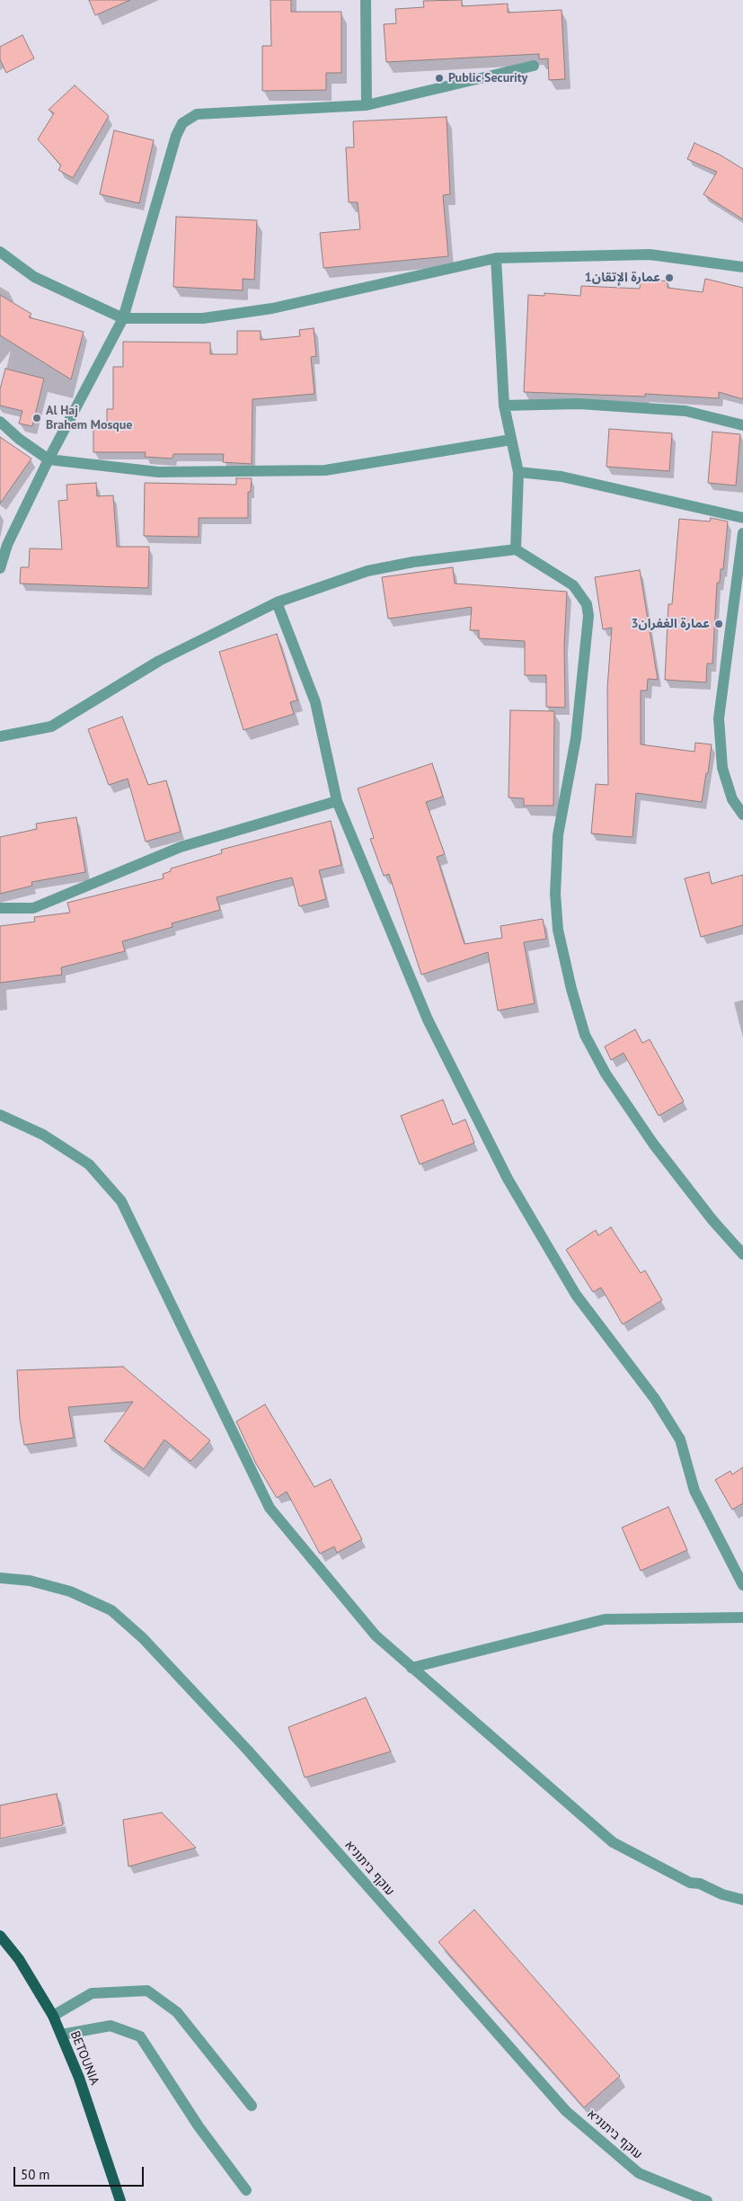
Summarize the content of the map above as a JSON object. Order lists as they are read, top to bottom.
{
  "streets": {
    "main road": ["BETOUNIA"],
    "street": ["עוקף ביתוניא"]
  },
  "places": [
    "Public Security",
    "عمارة الإتقان1",
    "Al Haj Brahem Mosque",
    "عمارة الغفران3"
  ],
  "scale_bar": "50 m"
}
